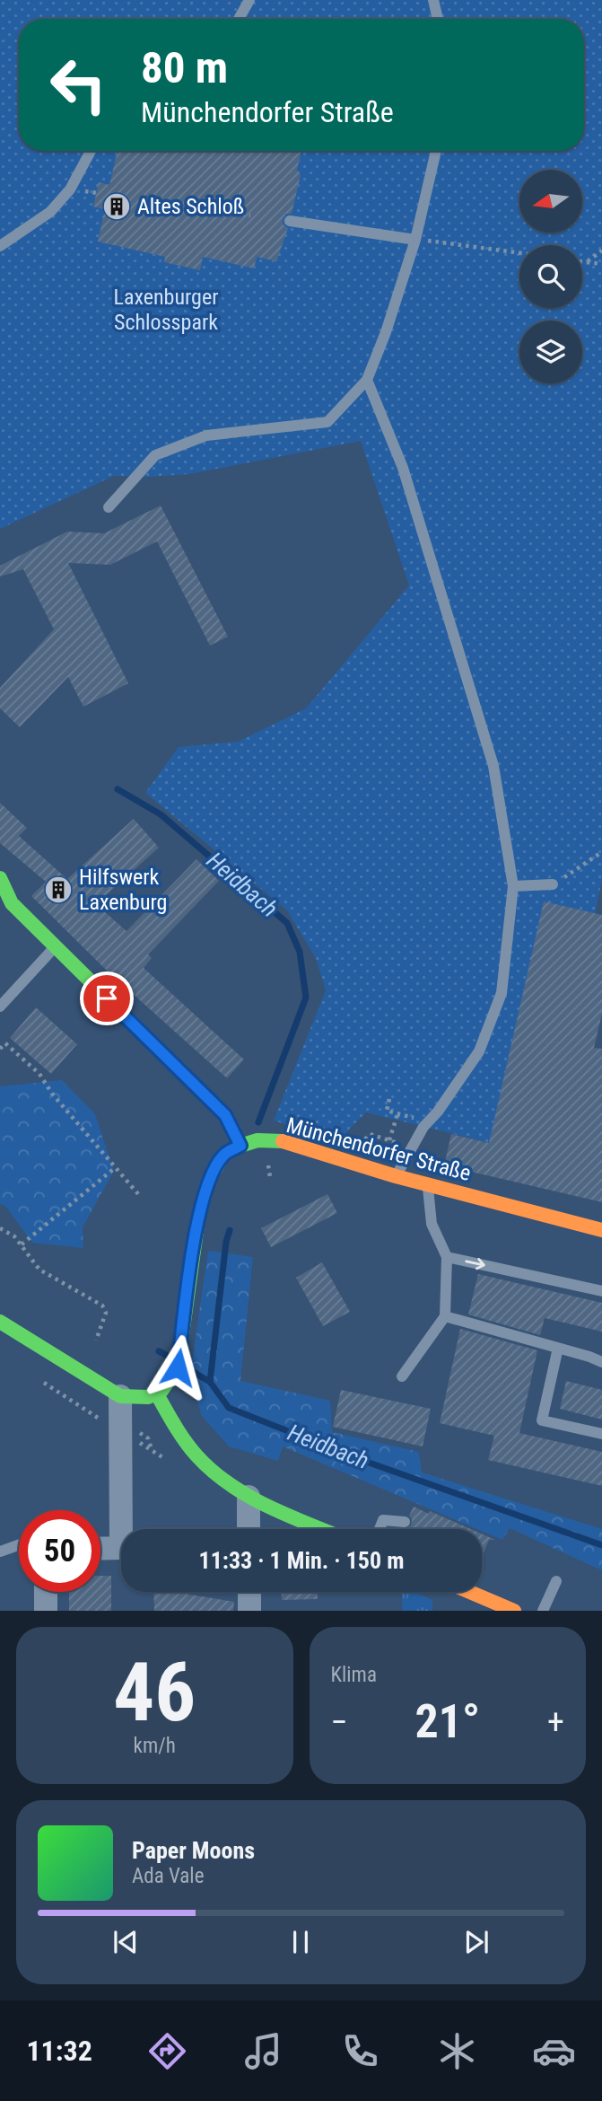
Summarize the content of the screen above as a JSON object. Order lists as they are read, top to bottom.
{
  "streets": {
    "main road": ["Münchendorfer Straße"]
  },
  "water": ["Heidbach"],
  "parks": ["Laxenburger Schlosspark"],
  "places": {
    "building": ["Altes Schloß", "Hilfswerk Laxenburg"]
  },
  "north": "left",
  "page": {
    "turn": ["80 m", "Münchendorfer Straße"],
    "limit": "50",
    "trip": "11:33 · 1 Min. · 150 m",
    "tile": [
      ["46", "km/h"],
      "Klima"
    ],
    "heat": ["−", "21°", "+"],
    "song": ["Paper Moons", "Ada Vale"],
    "tabs": "11:32"
  }
}
